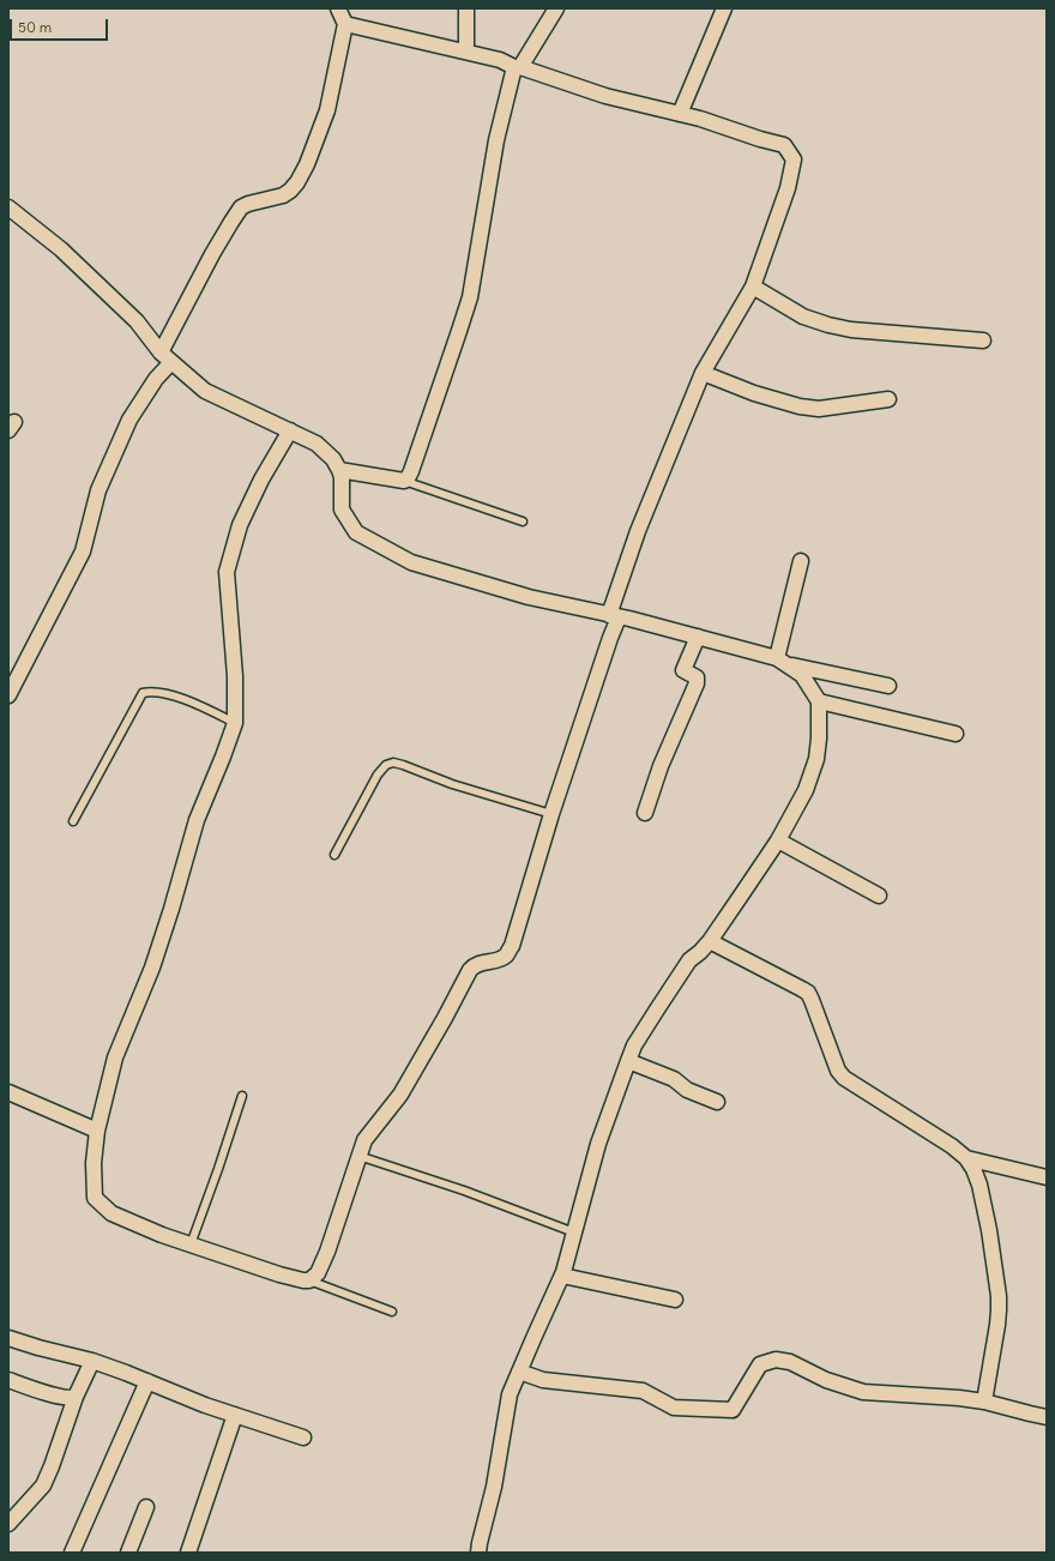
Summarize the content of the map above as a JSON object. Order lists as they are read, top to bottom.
{
  "scale_bar": "50 m"
}
